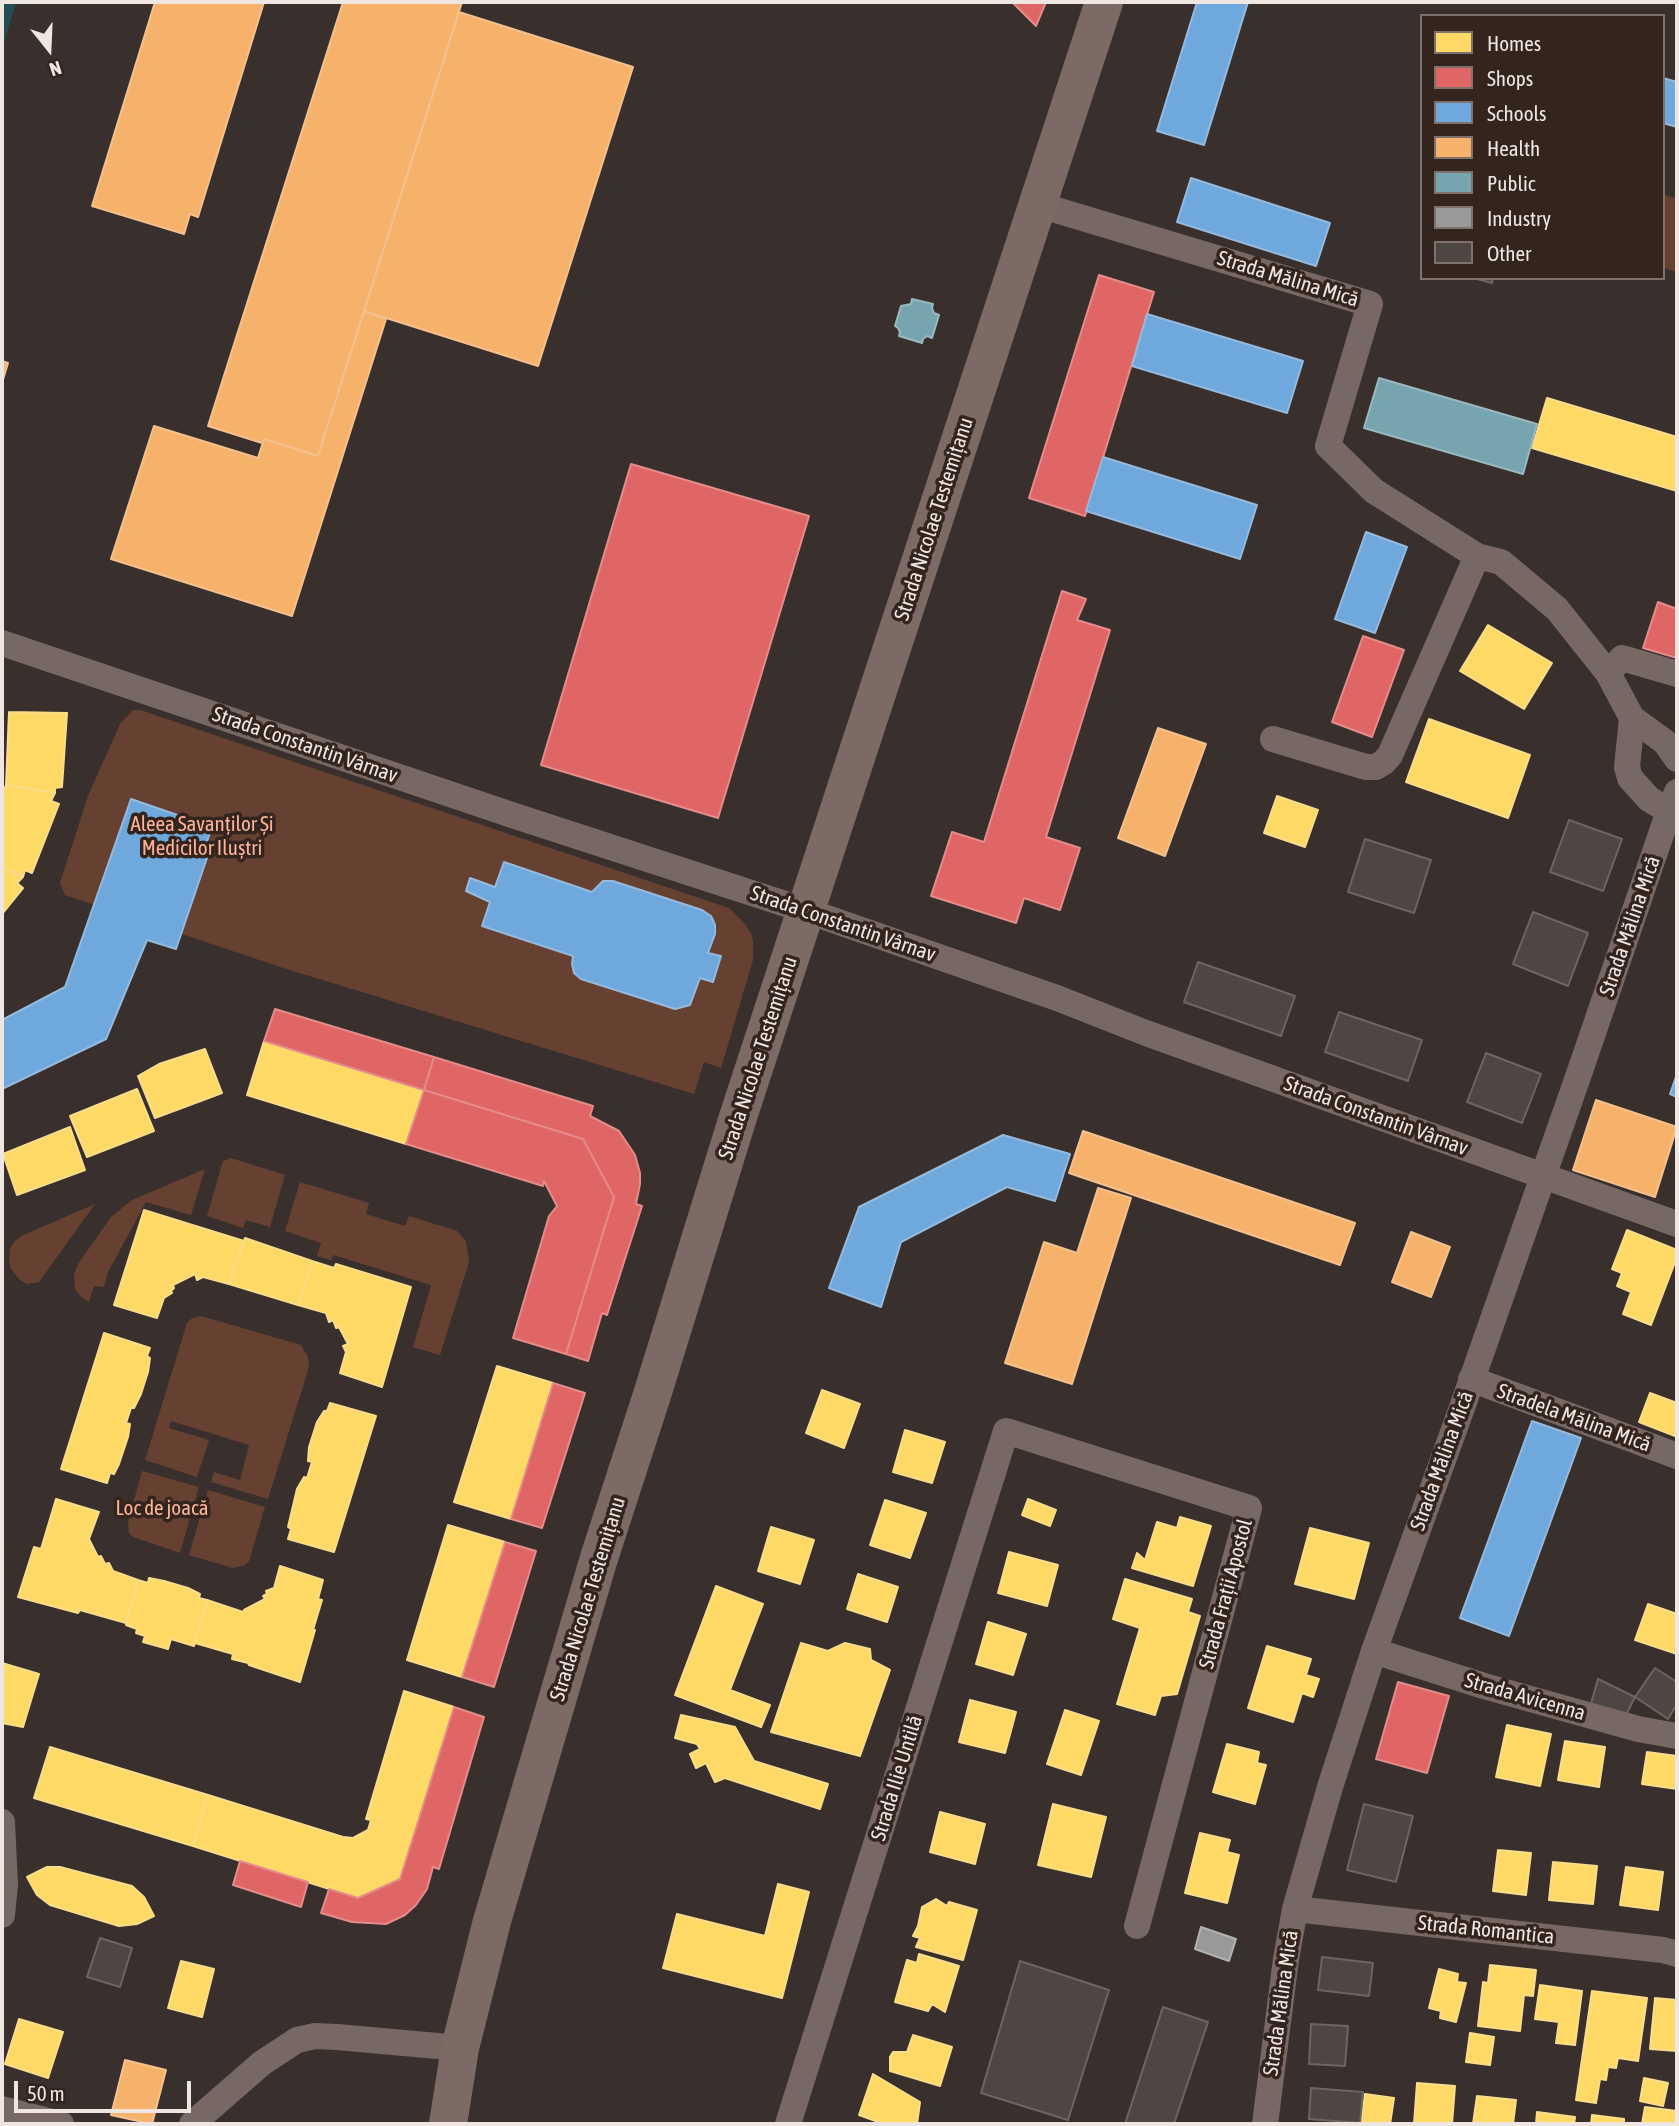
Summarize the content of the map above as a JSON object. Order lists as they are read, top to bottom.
{
  "streets": {
    "main road": ["Strada Nicolae Testemițanu"],
    "street": [
      "Strada Mălina Mică",
      "Strada Constantin Vârnav",
      "Stradela Mălina Mică",
      "Strada Frații Apostol",
      "Strada Avicenna",
      "Strada Ilie Untilă",
      "Strada Romantica"
    ]
  },
  "crossings": [
    ["Strada Mălina Mică", "Strada Nicolae Testemițanu"],
    ["Strada Mălina Mică", "Strada Constantin Vârnav"],
    ["Strada Mălina Mică", "Stradela Mălina Mică"],
    ["Strada Mălina Mică", "Strada Avicenna"],
    ["Strada Mălina Mică", "Strada Romantica"],
    ["Strada Nicolae Testemițanu", "Strada Constantin Vârnav"],
    ["Strada Frații Apostol", "Strada Ilie Untilă"]
  ],
  "parks": ["Aleea Savanților Și Medicilor Iluștri", "Loc de joacă"],
  "legend": [
    "Homes",
    "Shops",
    "Schools",
    "Health",
    "Public",
    "Industry",
    "Other"
  ],
  "scale_bar": "50 m",
  "north": "bottom"
}
